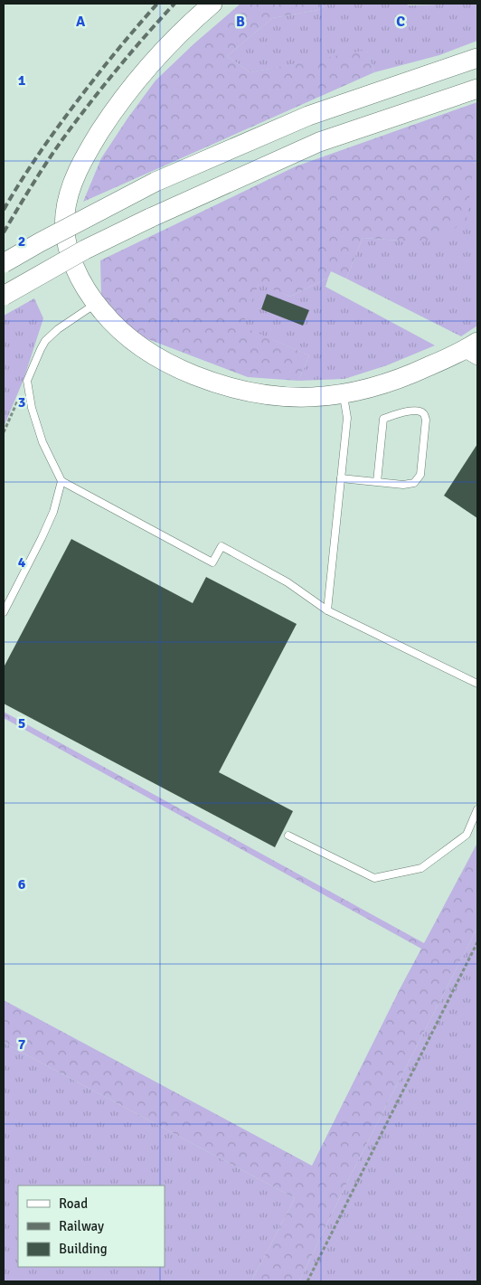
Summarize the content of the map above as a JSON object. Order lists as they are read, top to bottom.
{
  "legend": ["Road", "Railway", "Building"],
  "grid": {
    "columns": ["A", "B", "C"],
    "rows": [
      "1",
      "2",
      "3",
      "4",
      "5",
      "6",
      "7"
    ]
  }
}
